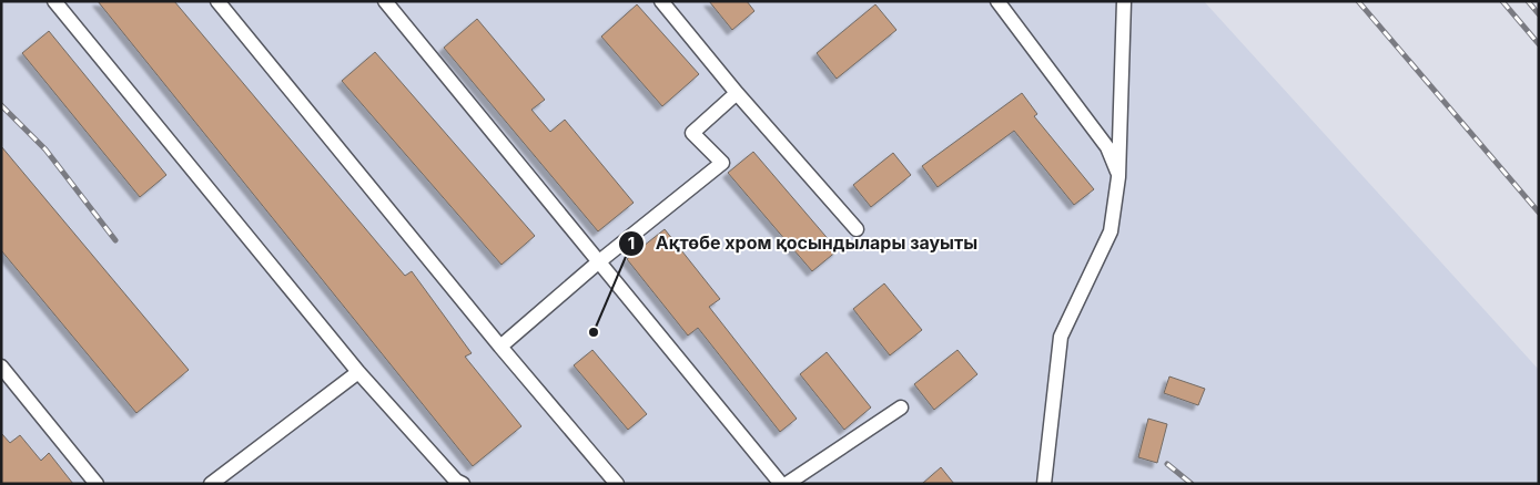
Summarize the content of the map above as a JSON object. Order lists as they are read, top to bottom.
{
  "places": ["Ақтөбе хром қосындылары зауыты"]
}
